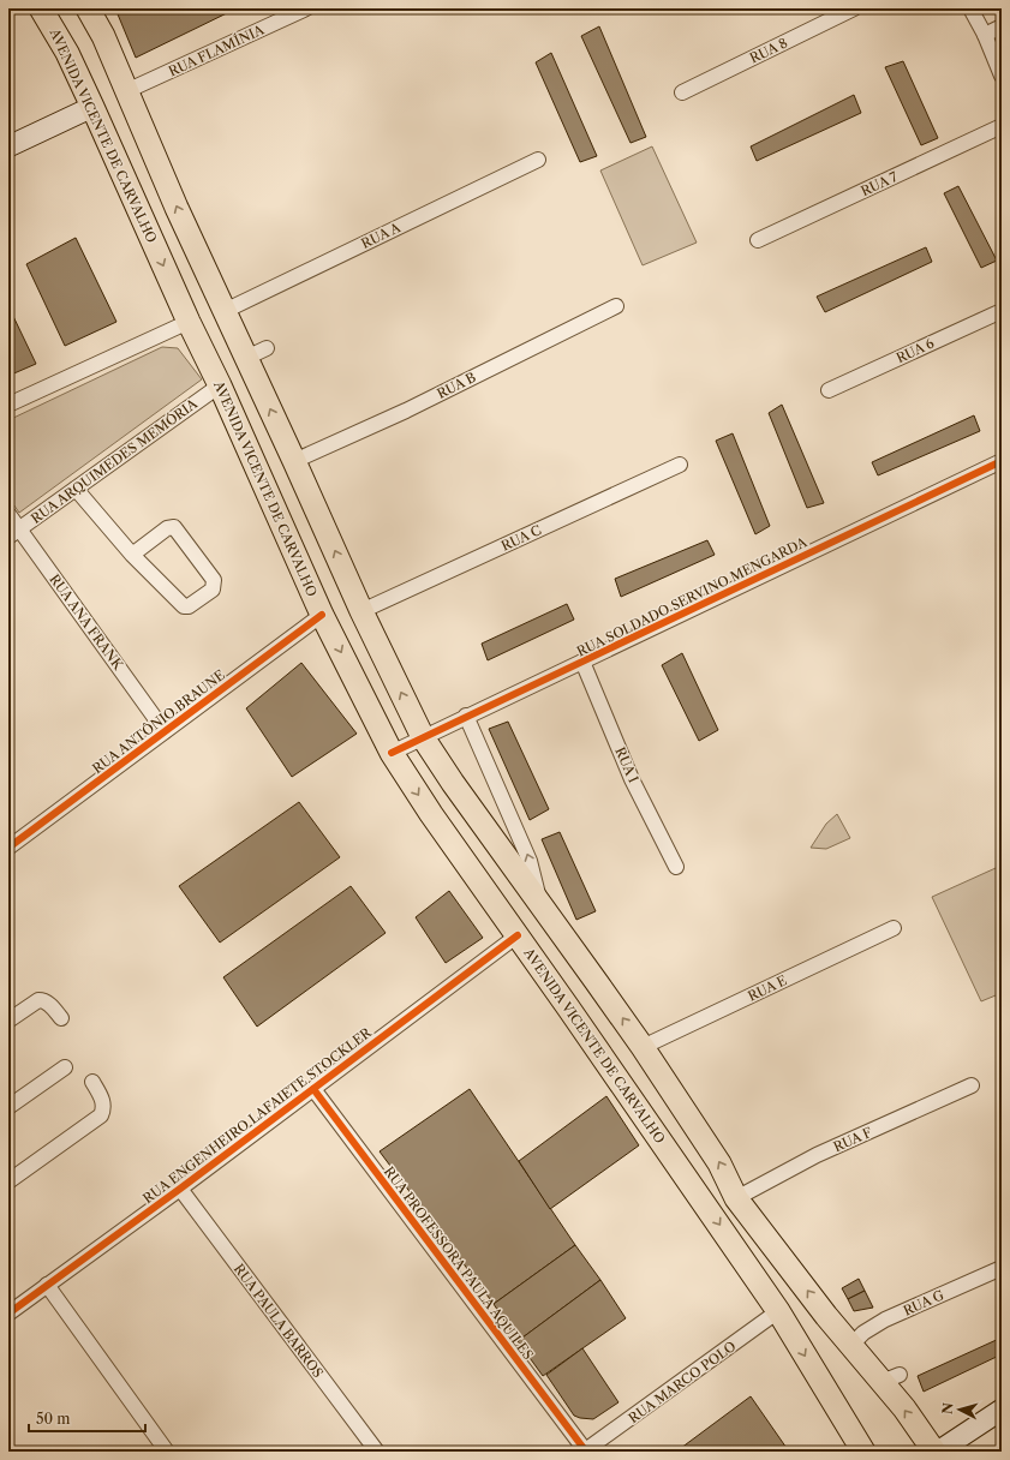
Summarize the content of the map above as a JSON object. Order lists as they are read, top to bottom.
{
  "streets": {
    "main road": ["AVENIDA VICENTE DE CARVALHO"],
    "street": [
      "RUA FLAMÍNIA",
      "RUA 8",
      "RUA 7",
      "RUA A",
      "RUA 6",
      "RUA B",
      "RUA ARQUIMEDES MEMÓRIA",
      "RUA C",
      "RUA SOLDADO SERVINO MENGARDA",
      "RUA ANA FRANK",
      "RUA ANTÔNIO BRAUNE",
      "RUA I",
      "RUA E",
      "RUA ENGENHEIRO LAFAIETE STOCKLER",
      "RUA F",
      "RUA PROFESSORA PAULA AQUILES",
      "RUA G",
      "RUA PAULA BARROS",
      "RUA MARCO POLO"
    ]
  },
  "crossings": [
    ["AVENIDA VICENTE DE CARVALHO", "RUA ARQUIMEDES MEMÓRIA"],
    ["AVENIDA VICENTE DE CARVALHO", "RUA SOLDADO SERVINO MENGARDA"],
    ["AVENIDA VICENTE DE CARVALHO", "RUA ANTÔNIO BRAUNE"],
    ["AVENIDA VICENTE DE CARVALHO", "RUA ENGENHEIRO LAFAIETE STOCKLER"],
    ["AVENIDA VICENTE DE CARVALHO", "RUA MARCO POLO"],
    ["RUA ARQUIMEDES MEMÓRIA", "RUA ANA FRANK"],
    ["RUA SOLDADO SERVINO MENGARDA", "RUA I"],
    ["RUA ANA FRANK", "RUA ANTÔNIO BRAUNE"],
    ["RUA ENGENHEIRO LAFAIETE STOCKLER", "RUA PROFESSORA PAULA AQUILES"],
    ["RUA ENGENHEIRO LAFAIETE STOCKLER", "RUA PAULA BARROS"],
    ["RUA PROFESSORA PAULA AQUILES", "RUA MARCO POLO"]
  ],
  "scale_bar": "50 m",
  "north": "left"
}
